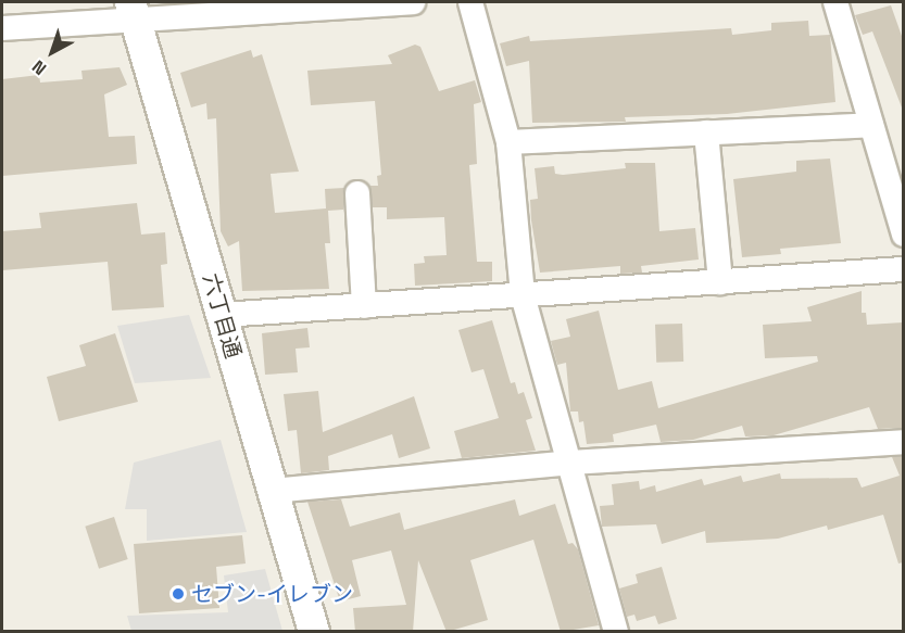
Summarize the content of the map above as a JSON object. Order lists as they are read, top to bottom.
{
  "streets": {
    "street": ["六丁目通"]
  },
  "places": ["セブン-イレブン"],
  "north": "bottom left"
}
